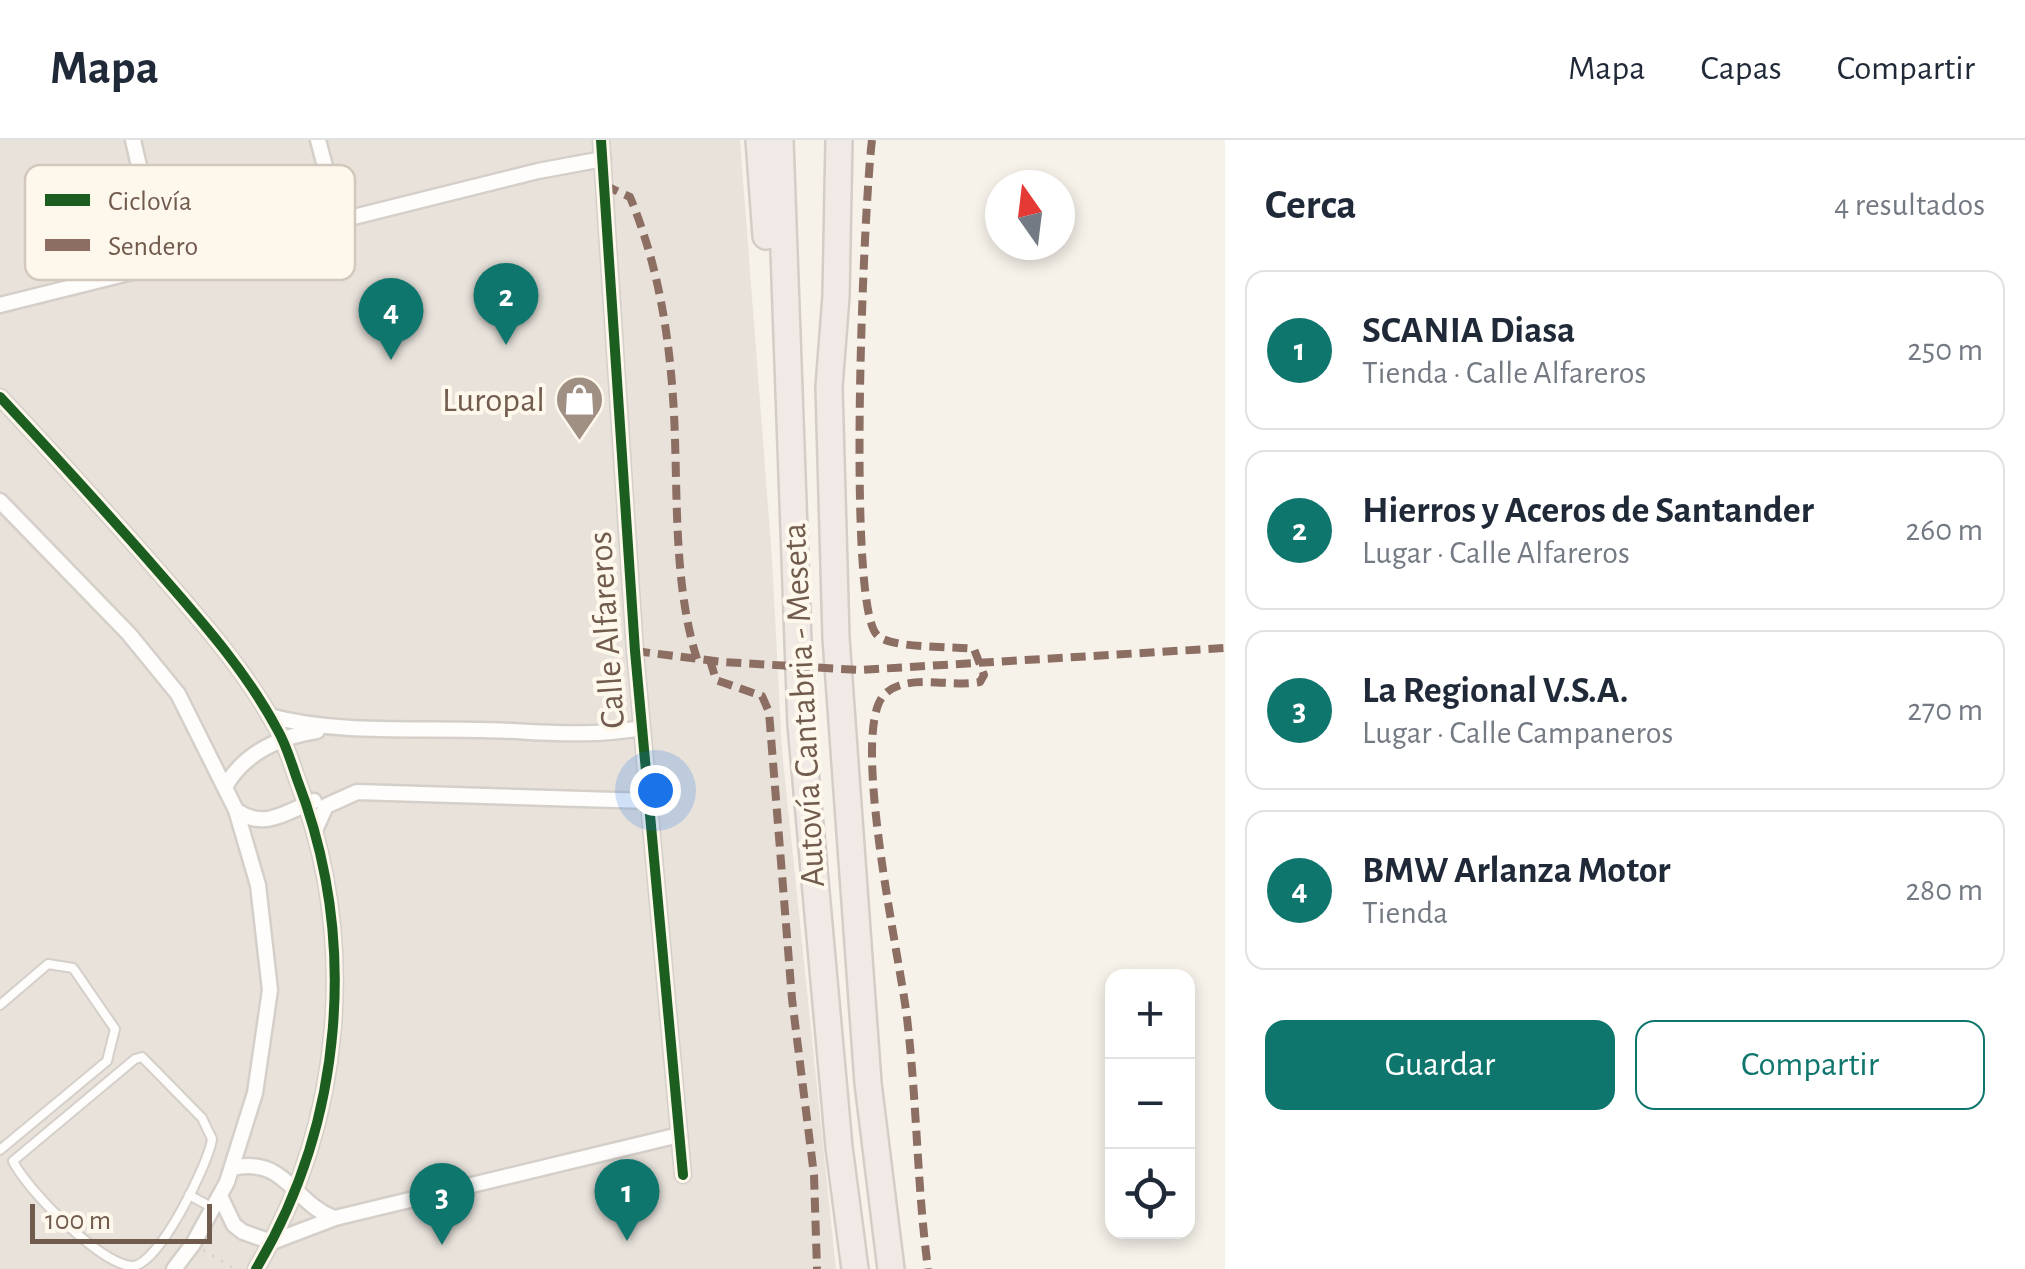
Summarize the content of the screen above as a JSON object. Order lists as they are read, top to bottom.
{
  "streets": {
    "highway": ["Autovía Cantabria - Meseta"],
    "street": ["Calle Alfareros"]
  },
  "places": {
    "shop": ["Luropal"]
  },
  "legend": ["Ciclovía", "Sendero"],
  "scale_bar": "100 m",
  "north": "top",
  "page": {
    "header": "Mapa",
    "nav": ["Mapa", "Capas", "Compartir"],
    "heading": ["Cerca", "4 resultados"],
    "pins": [
      "2",
      "4",
      "1",
      "3"
    ],
    "list": [
      {
        "mark": "1",
        "name": "SCANIA Diasa",
        "note": "Tienda · Calle Alfareros",
        "value": "250 m"
      },
      {
        "mark": "2",
        "name": "Hierros y Aceros de Santander",
        "note": "Lugar · Calle Alfareros",
        "value": "260 m"
      },
      {
        "mark": "3",
        "name": "La Regional V.S.A.",
        "note": "Lugar · Calle Campaneros",
        "value": "270 m"
      },
      {
        "mark": "4",
        "name": "BMW Arlanza Motor",
        "note": "Tienda",
        "value": "280 m"
      }
    ],
    "map_buttons": ["+", "−"],
    "buttons": ["Guardar", "Compartir"],
    "scale": "100 m"
  }
}
